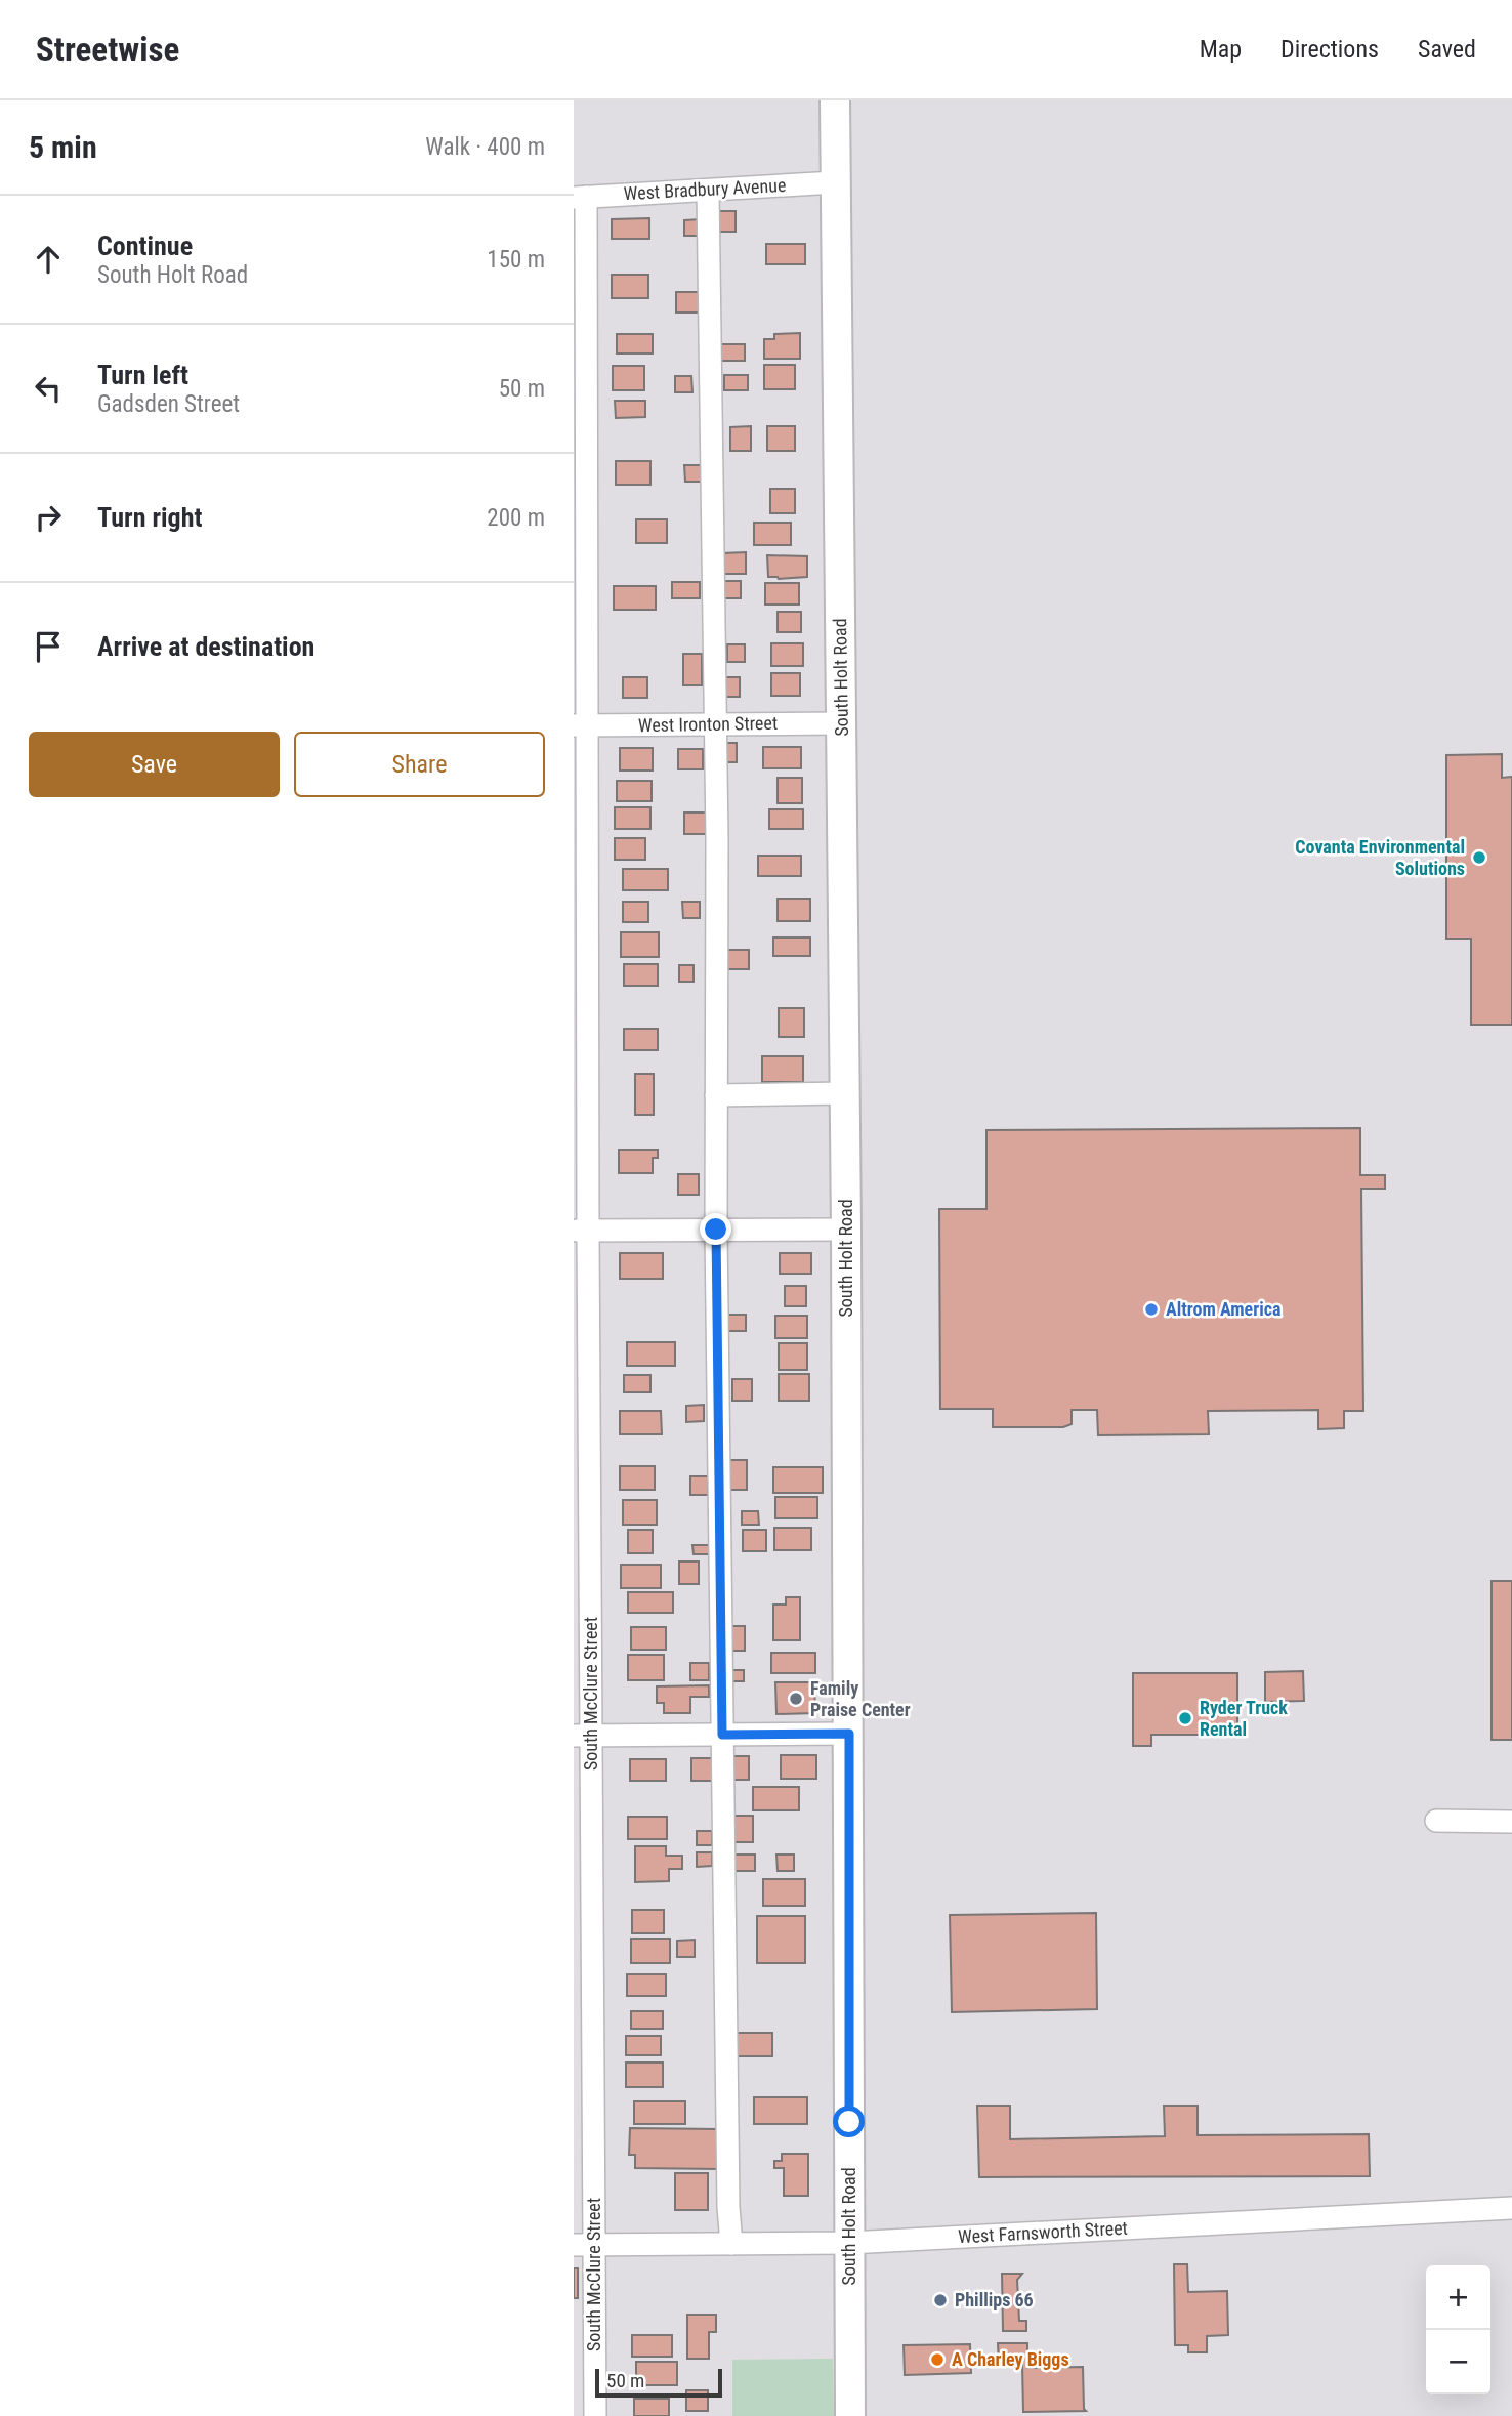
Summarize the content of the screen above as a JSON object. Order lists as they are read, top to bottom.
{
  "streets": {
    "main road": ["South Holt Road"],
    "street": [
      "West Bradbury Avenue",
      "West Ironton Street",
      "South McClure Street",
      "West Farnsworth Street"
    ]
  },
  "crossings": [
    ["West Bradbury Avenue", "South Holt Road"],
    ["West Bradbury Avenue", "South McClure Street"],
    ["South Holt Road", "West Ironton Street"],
    ["South Holt Road", "West Farnsworth Street"],
    ["West Ironton Street", "South McClure Street"],
    ["South McClure Street", "West Farnsworth Street"]
  ],
  "places": [
    "Covanta Environmental Solutions",
    "Altrom America",
    "Family Praise Center",
    "Ryder Truck Rental",
    "Phillips 66",
    "A Charley Biggs"
  ],
  "scale_bar": "50 m",
  "page": {
    "header": "Streetwise",
    "nav": ["Map", "Directions", "Saved"],
    "heading": ["5 min", "Walk · 400 m"],
    "list": [
      ["Continue", "South Holt Road", "150 m"],
      ["Turn left", "Gadsden Street", "50 m"],
      ["Turn right", "200 m"],
      "Arrive at destination"
    ],
    "buttons": ["Save", "Share"],
    "map_buttons": ["+", "−"],
    "scale": "50 m"
  }
}
